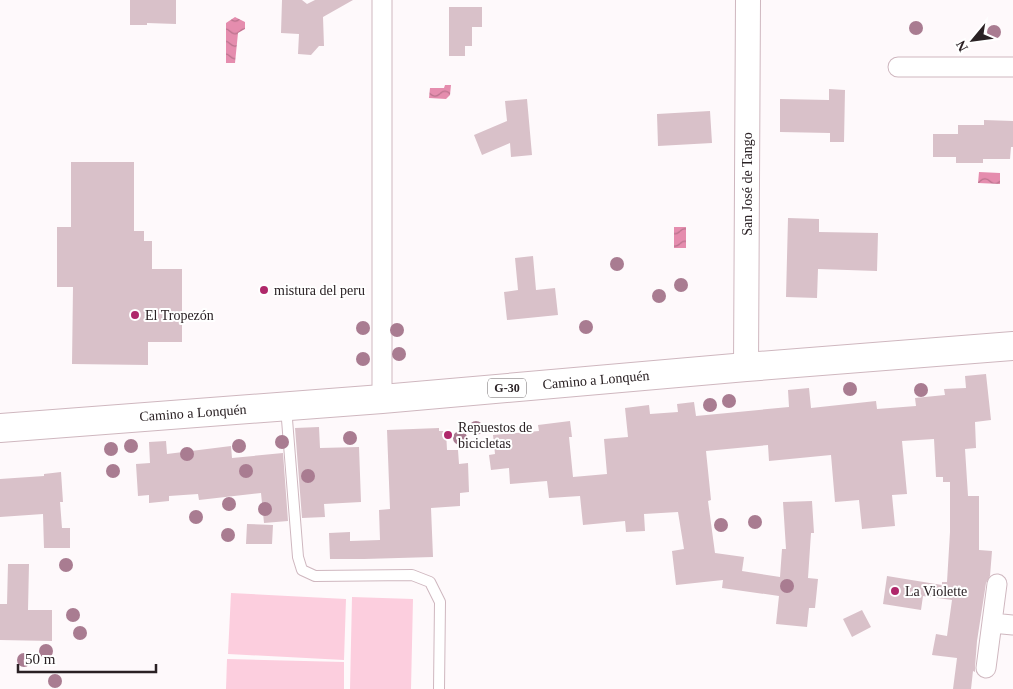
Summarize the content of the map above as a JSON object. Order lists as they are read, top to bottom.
{
  "streets": {
    "main road": ["Camino a Lonquén", "G-30"],
    "street": ["San José de Tango"]
  },
  "crossings": [
    ["San José de Tango", "Camino a Lonquén"]
  ],
  "places": [
    "mistura del peru",
    "El Tropezón",
    "Repuestos de bicicletas",
    "La Violette"
  ],
  "scale_bar": "50 m",
  "north": "bottom left"
}
